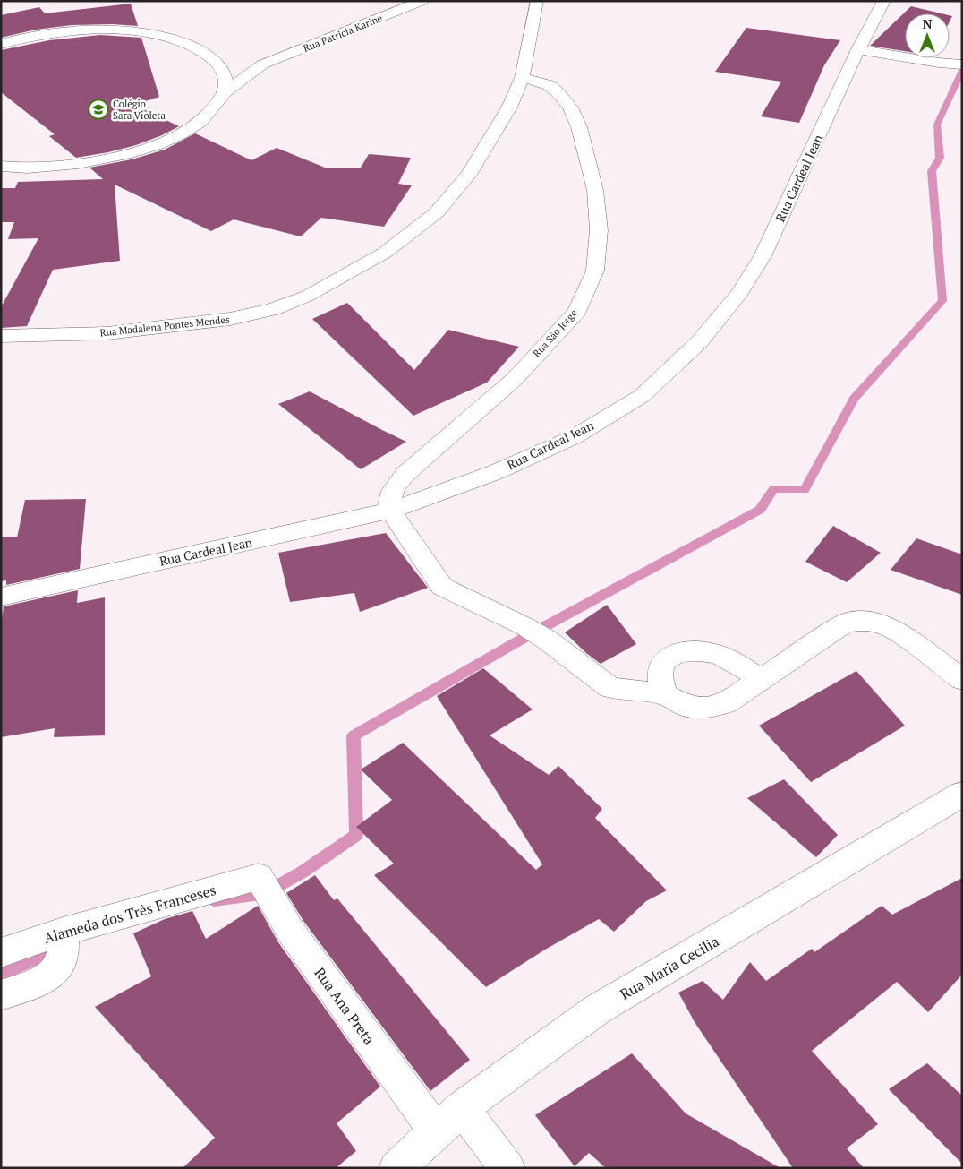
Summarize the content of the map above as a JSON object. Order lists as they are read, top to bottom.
{
  "streets": {
    "street": [
      "Rua Patricia Karine",
      "Rua Cardeal Jean",
      "Rua Madalena Pontes Mendes",
      "Rua Sâo Jorge",
      "Alameda dos Três Franceses",
      "Rua Maria Cecilia",
      "Rua Ana Preta"
    ]
  },
  "crossings": [
    ["Rua Cardeal Jean", "Rua Sâo Jorge"],
    ["Rua Madalena Pontes Mendes", "Rua Sâo Jorge"],
    ["Alameda dos Três Franceses", "Rua Ana Preta"],
    ["Rua Maria Cecilia", "Rua Ana Preta"]
  ],
  "places": {
    "school or university": ["Colégio Sara Violeta"]
  },
  "north": "top"
}
